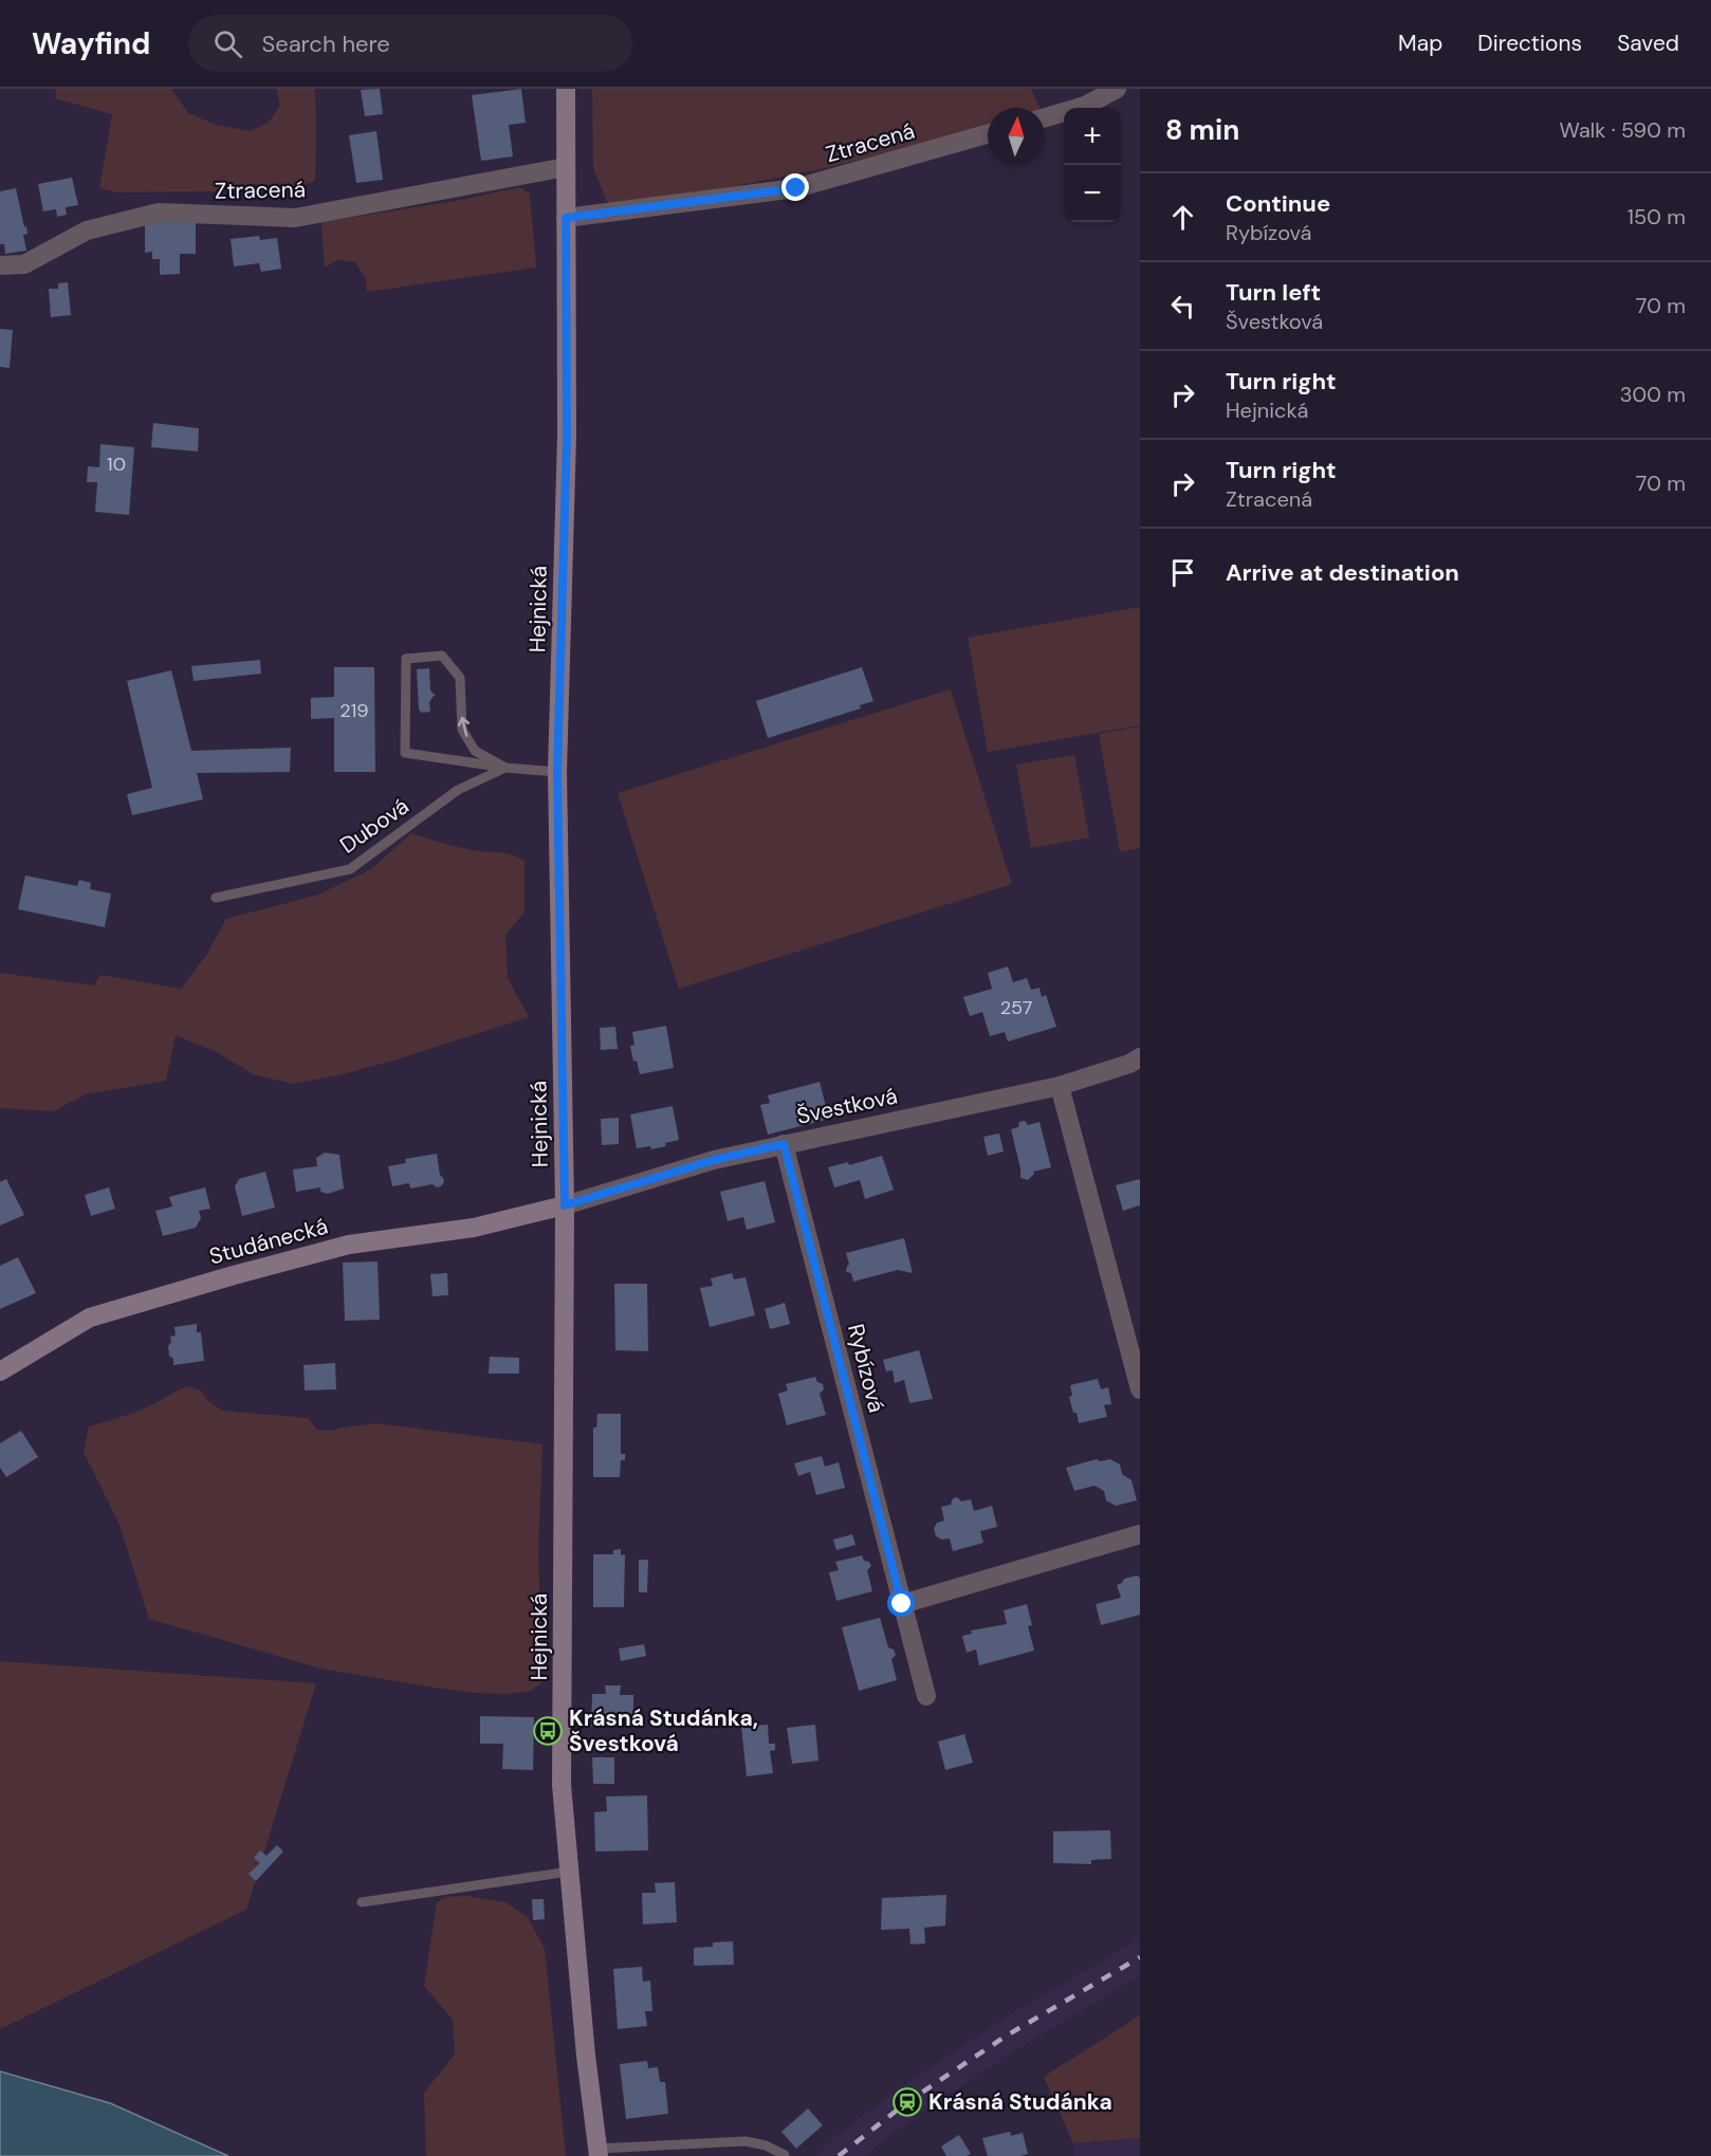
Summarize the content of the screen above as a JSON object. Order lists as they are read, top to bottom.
{
  "streets": {
    "main road": ["Hejnická", "Studánecká"],
    "street": ["Ztracená", "Švestková", "Rybízová"],
    "lane": ["Dubová"]
  },
  "crossings": [
    ["Ztracená", "Hejnická"],
    ["Hejnická", "Švestková"],
    ["Hejnická", "Studánecká"],
    ["Švestková", "Studánecká"],
    ["Švestková", "Rybízová"]
  ],
  "places": {
    "bus stop": ["Krásná Studánka, Švestková"],
    "station": ["Krásná Studánka"]
  },
  "house_numbers": ["10", "219", "257"],
  "north": "top",
  "page": {
    "header": "Wayfind",
    "search": "Search here",
    "nav": ["Map", "Directions", "Saved"],
    "heading": ["8 min", "Walk · 590 m"],
    "map_buttons": ["+", "−"],
    "list": [
      ["Continue", "Rybízová", "150 m"],
      ["Turn left", "Švestková", "70 m"],
      ["Turn right", "Hejnická", "300 m"],
      ["Turn right", "Ztracená", "70 m"],
      "Arrive at destination"
    ]
  }
}
